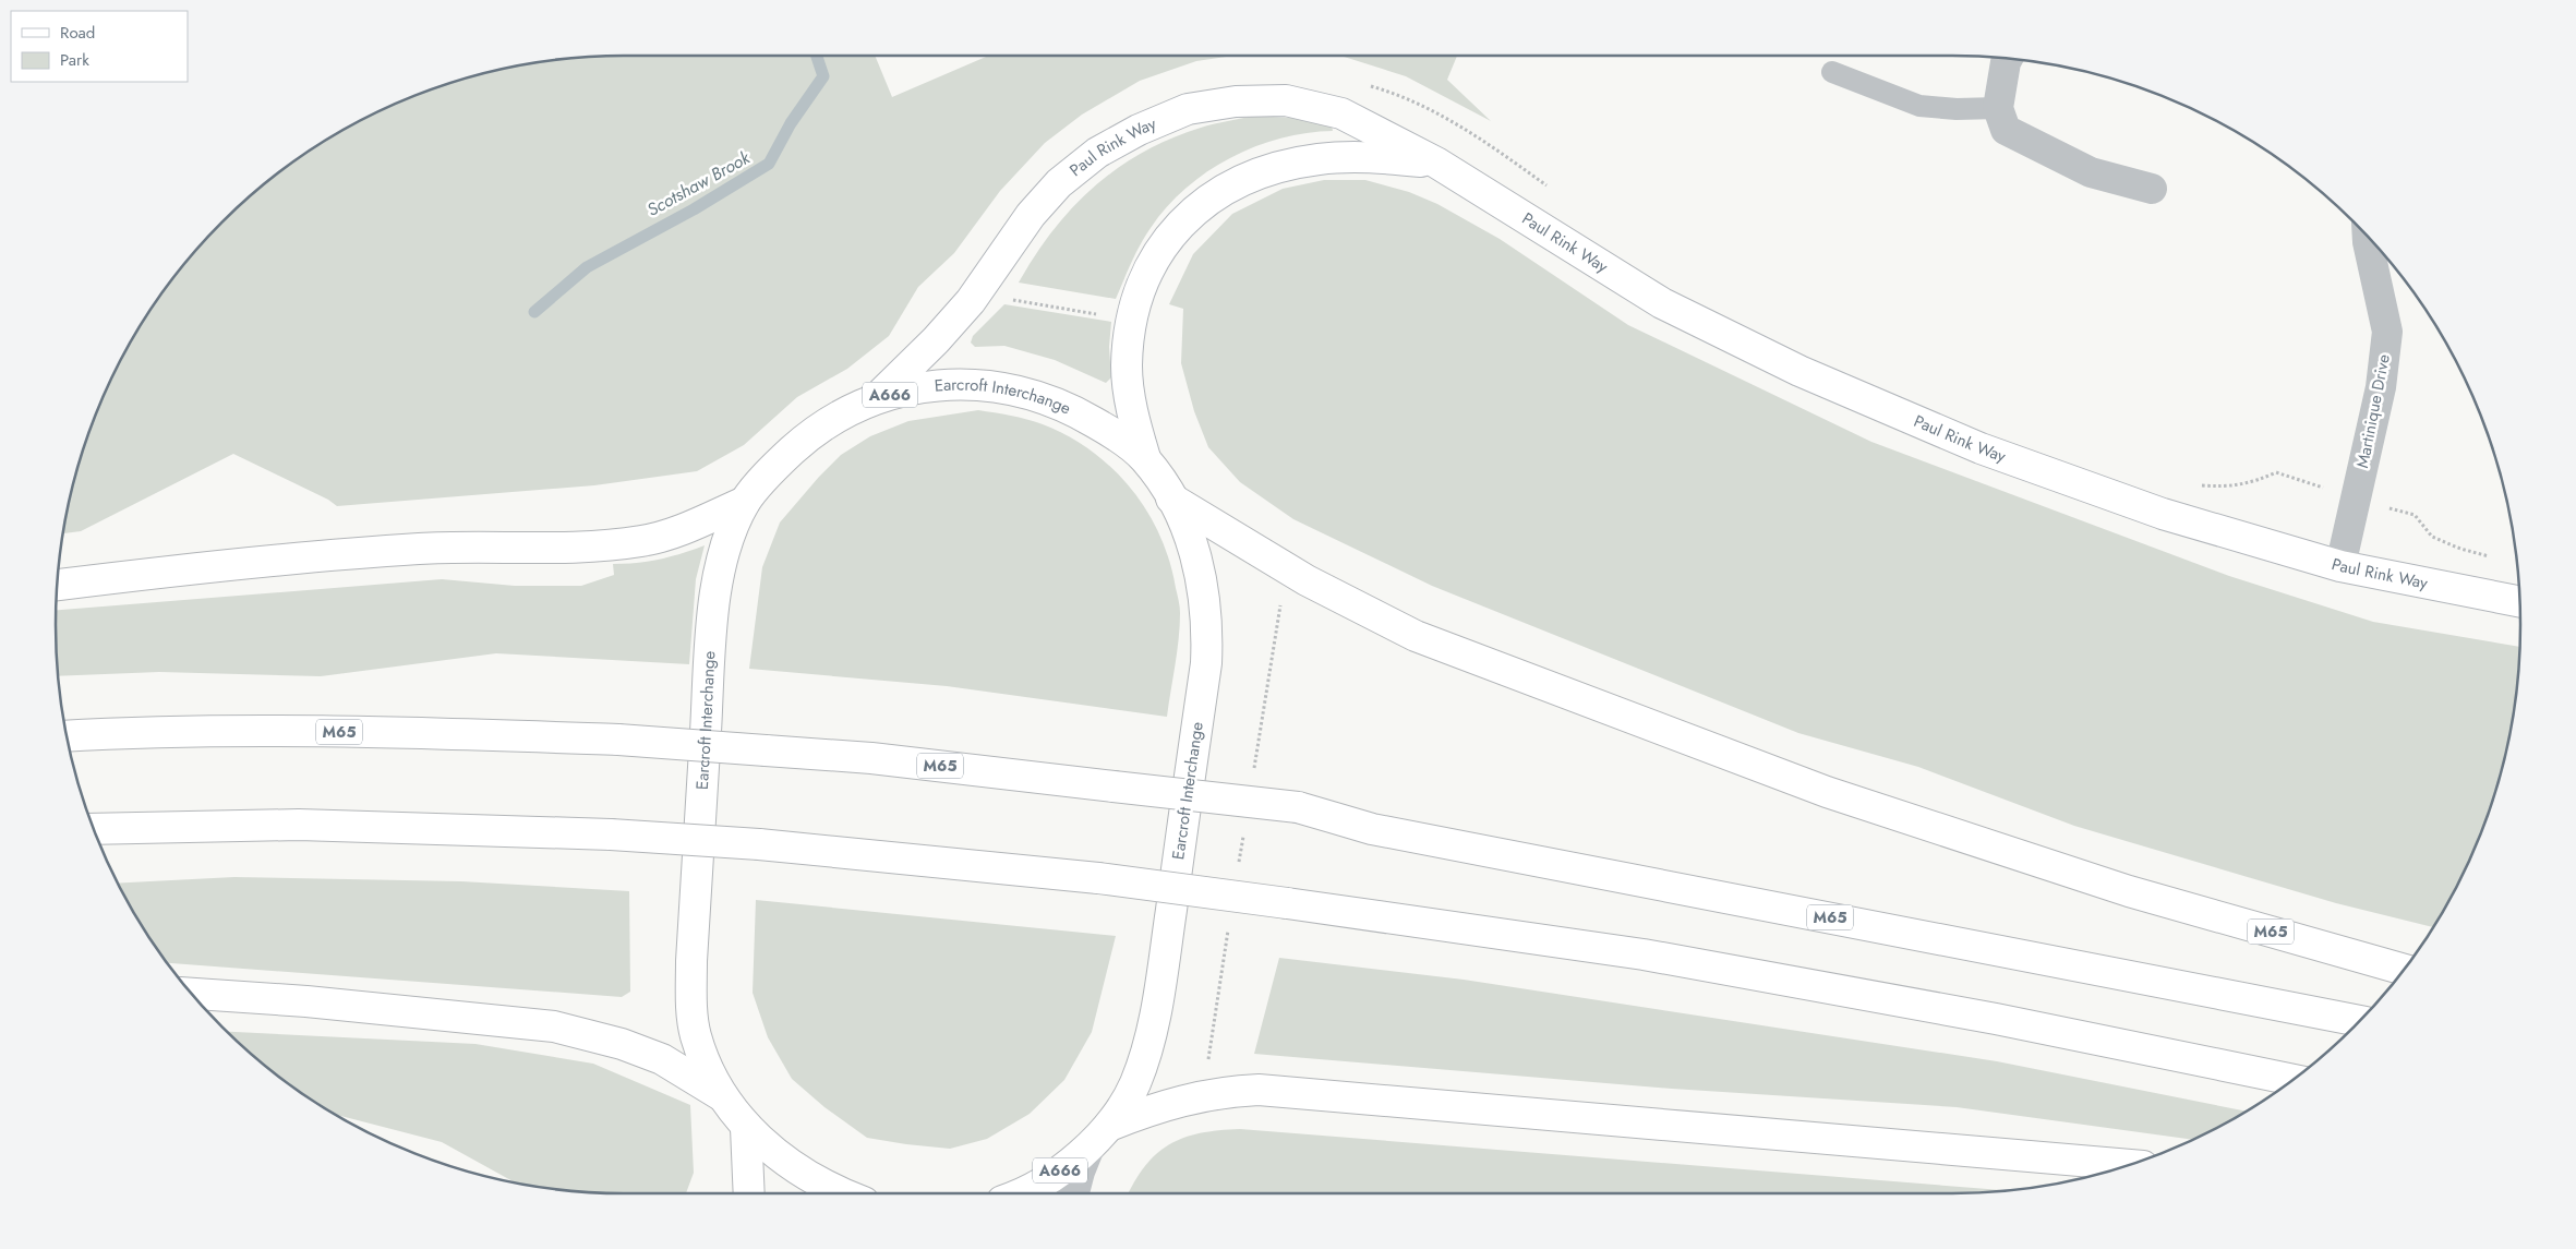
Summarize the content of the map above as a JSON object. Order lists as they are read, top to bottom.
{
  "streets": {
    "main road": [
      "Paul Rink Way",
      "A666",
      "Earcroft Interchange",
      "M65"
    ],
    "street": ["Martinique Drive"]
  },
  "crossings": [
    ["Paul Rink Way", "Earcroft Interchange"],
    ["Paul Rink Way", "Martinique Drive"]
  ],
  "water": ["Scotshaw Brook"],
  "legend": ["Road", "Park"]
}
